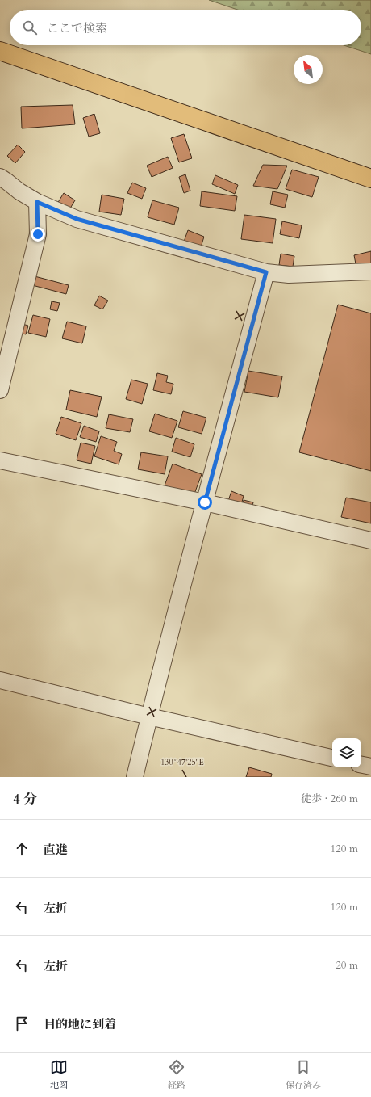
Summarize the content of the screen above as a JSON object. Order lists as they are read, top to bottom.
{
  "north": "top left",
  "page": {
    "search": "ここで検索",
    "heading": ["4 分", "徒歩 · 260 m"],
    "list": [
      ["直進", "120 m"],
      ["左折", "120 m"],
      ["左折", "20 m"],
      "目的地に到着"
    ],
    "nav": ["地図", "経路", "保存済み"]
  },
  "coordinates": ["130°47'25\"E"]
}
